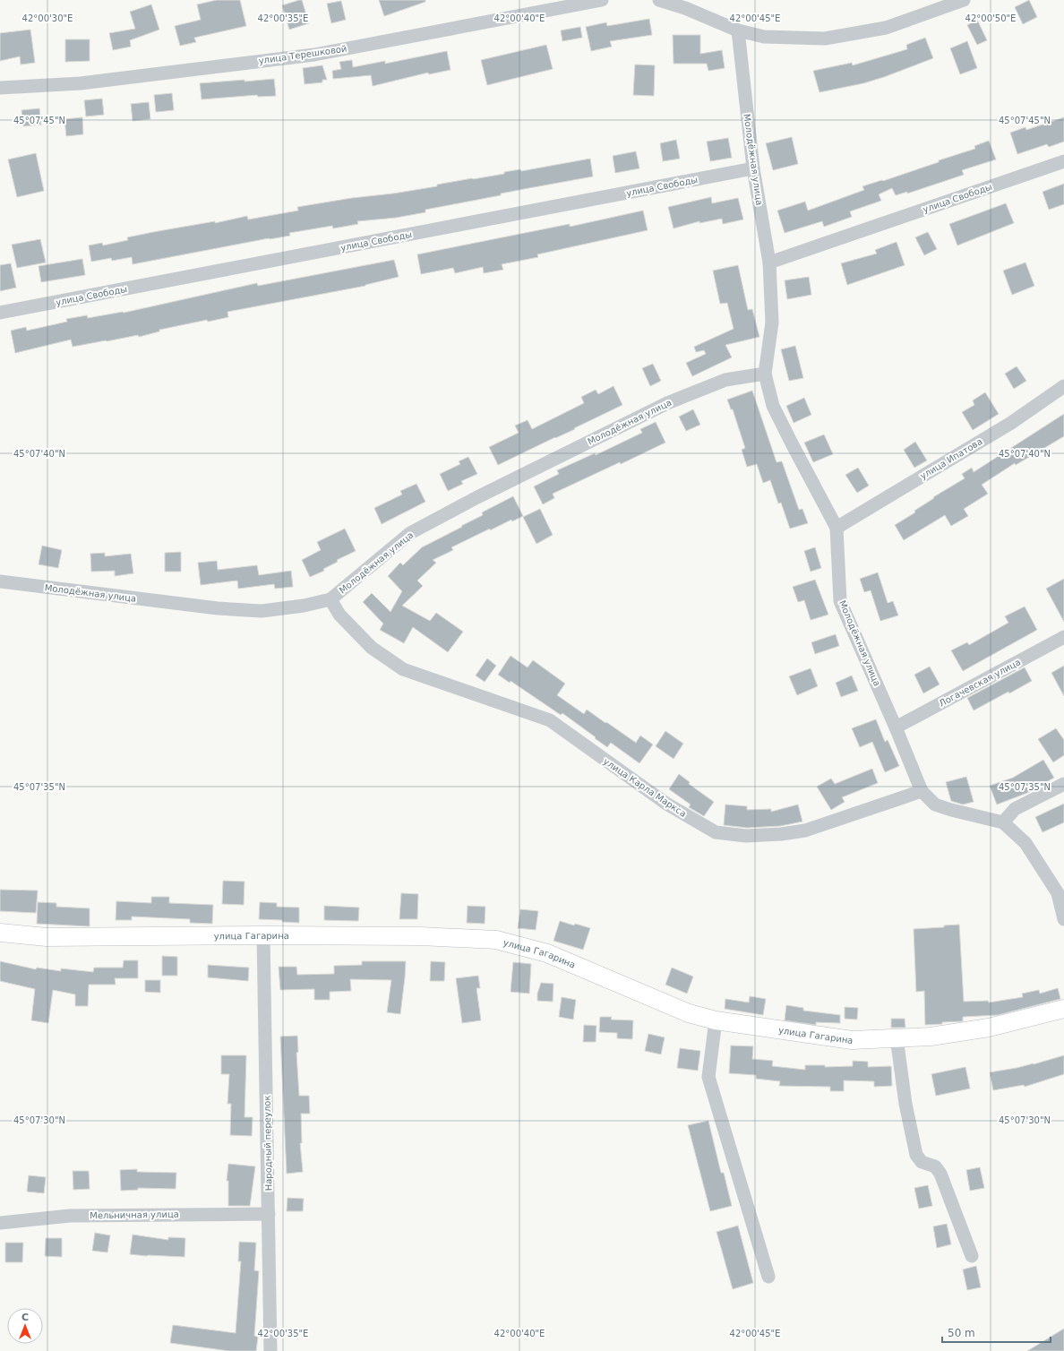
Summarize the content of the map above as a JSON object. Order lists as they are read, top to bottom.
{
  "streets": {
    "main road": ["улица Гагарина"],
    "street": [
      "улица Терешковой",
      "Молодёжная улица",
      "улица Свободы",
      "улица Ипатова",
      "Логачевская улица",
      "улица Карла Маркса",
      "Народный переулок",
      "Мельничная улица"
    ]
  },
  "crossings": [
    ["Молодёжная улица", "улица Свободы"],
    ["Молодёжная улица", "улица Ипатова"],
    ["Молодёжная улица", "Логачевская улица"],
    ["Молодёжная улица", "улица Карла Маркса"],
    ["улица Гагарина", "Народный переулок"],
    ["Народный переулок", "Мельничная улица"]
  ],
  "scale_bar": "50 m",
  "north": "top",
  "coordinates": [
    "42°00'30\"E",
    "42°00'35\"E",
    "42°00'40\"E",
    "42°00'45\"E",
    "42°00'50\"E",
    "45°07'45\"N",
    "45°07'40\"N",
    "45°07'35\"N",
    "45°07'30\"N"
  ]
}
